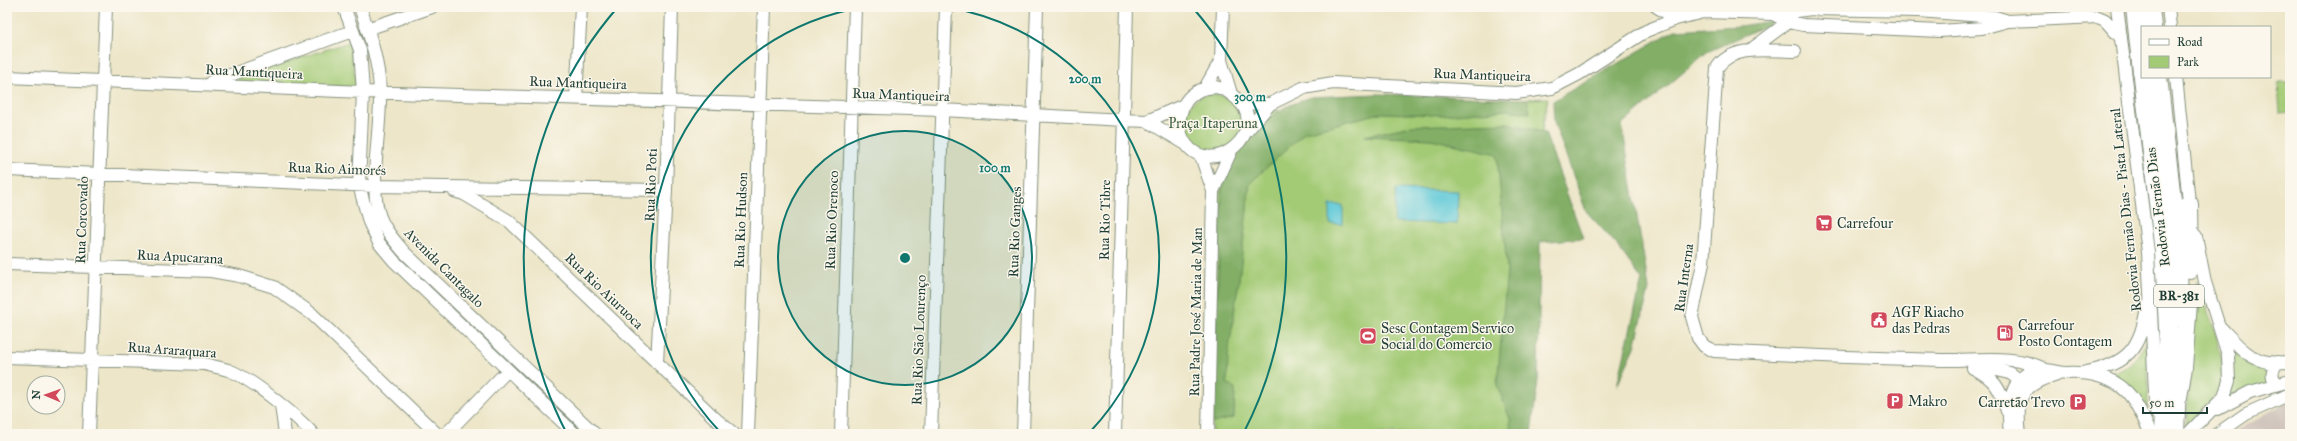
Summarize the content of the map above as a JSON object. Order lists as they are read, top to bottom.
{
  "streets": {
    "highway": ["Rodovia Fernão Dias", "BR-381"],
    "street": [
      "Rua Mantiqueira",
      "Rua Rio Aimorés",
      "Rua Rio Poti",
      "Rodovia Fernão Dias - Pista Lateral",
      "Rua Corcovado",
      "Rua Rio Hudson",
      "Rua Rio Orenoco",
      "Rua Rio Tibre",
      "Rua Rio Ganges",
      "Rua Apucarana",
      "Avenida Cantagalo",
      "Rua Interna",
      "Rua Rio Aiuruoca",
      "Rua Padre José Maria de Man",
      "Rua Rio São Lourenço",
      "Rua Araraquara"
    ]
  },
  "crossings": [
    ["Rua Mantiqueira", "Rua Rio Poti"],
    ["Rua Mantiqueira", "Rodovia Fernão Dias - Pista Lateral"],
    ["Rua Mantiqueira", "Rua Corcovado"],
    ["Rua Mantiqueira", "Rua Rio Hudson"],
    ["Rua Mantiqueira", "Rua Rio Orenoco"],
    ["Rua Mantiqueira", "Rua Rio Tibre"],
    ["Rua Mantiqueira", "Rua Rio Ganges"],
    ["Rua Mantiqueira", "Avenida Cantagalo"],
    ["Rua Mantiqueira", "Rua Interna"],
    ["Rua Mantiqueira", "Rua Padre José Maria de Man"],
    ["Rua Mantiqueira", "Rua Rio São Lourenço"],
    ["Rua Rio Aimorés", "Rua Rio Poti"],
    ["Rua Rio Aimorés", "Rua Corcovado"],
    ["Rua Rio Aimorés", "Avenida Cantagalo"],
    ["Rua Rio Aimorés", "Rua Rio Aiuruoca"],
    ["Rua Rio Poti", "Rua Rio Aiuruoca"],
    ["Rodovia Fernão Dias", "BR-381"],
    ["Rua Corcovado", "Rua Apucarana"],
    ["Rua Corcovado", "Rua Araraquara"]
  ],
  "parks": ["Praça Itaperuna"],
  "places": {
    "supermarket": ["Carrefour"],
    "public building": ["AGF Riacho das Pedras"],
    "fuel station": ["Carrefour Posto Contagem"],
    "sports": ["Sesc Contagem Servico Social do Comercio"],
    "parking": ["Makro", "Carretão Trevo"]
  },
  "legend": ["Road", "Park"],
  "scale_bar": "50 m",
  "north": "left",
  "rings": ["200 m", "300 m", "100 m"]
}
